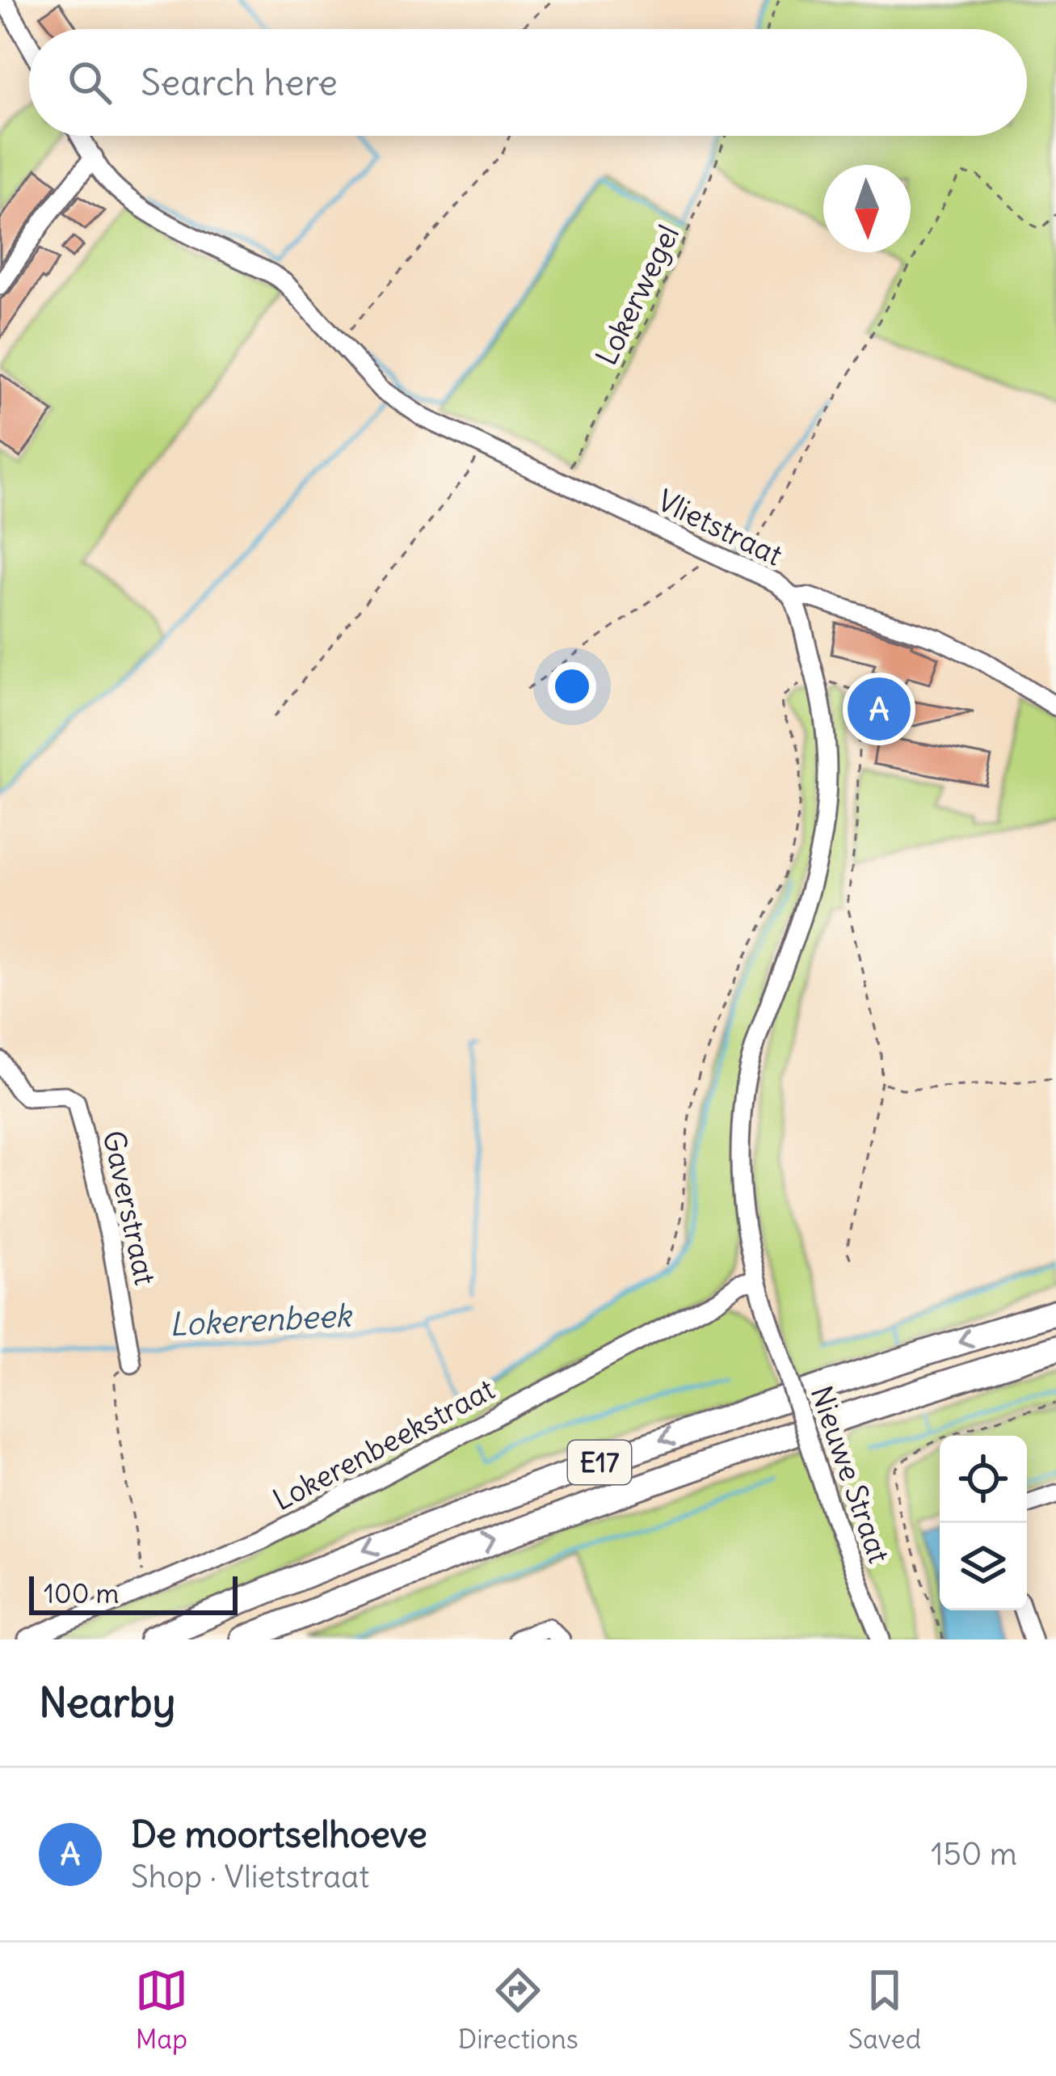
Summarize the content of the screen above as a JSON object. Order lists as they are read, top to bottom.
{
  "streets": {
    "highway": ["E17"],
    "street": [
      "Vlietstraat",
      "Gaverstraat",
      "Lokerenbeekstraat",
      "Nieuwe Straat"
    ],
    "path": ["Lokerwegel"]
  },
  "crossings": [
    ["Lokerwegel", "Vlietstraat"],
    ["Vlietstraat", "Lokerenbeekstraat"],
    ["Vlietstraat", "Nieuwe Straat"]
  ],
  "water": ["Lokerenbeek"],
  "scale_bar": "100 m",
  "north": "bottom",
  "page": {
    "search": "Search here",
    "pins": "A",
    "scale": "100 m",
    "heading": "Nearby",
    "list": [
      {
        "mark": "A",
        "name": "De moortselhoeve",
        "note": "Shop · Vlietstraat",
        "value": "150 m"
      }
    ],
    "nav": ["Map", "Directions", "Saved"]
  }
}
